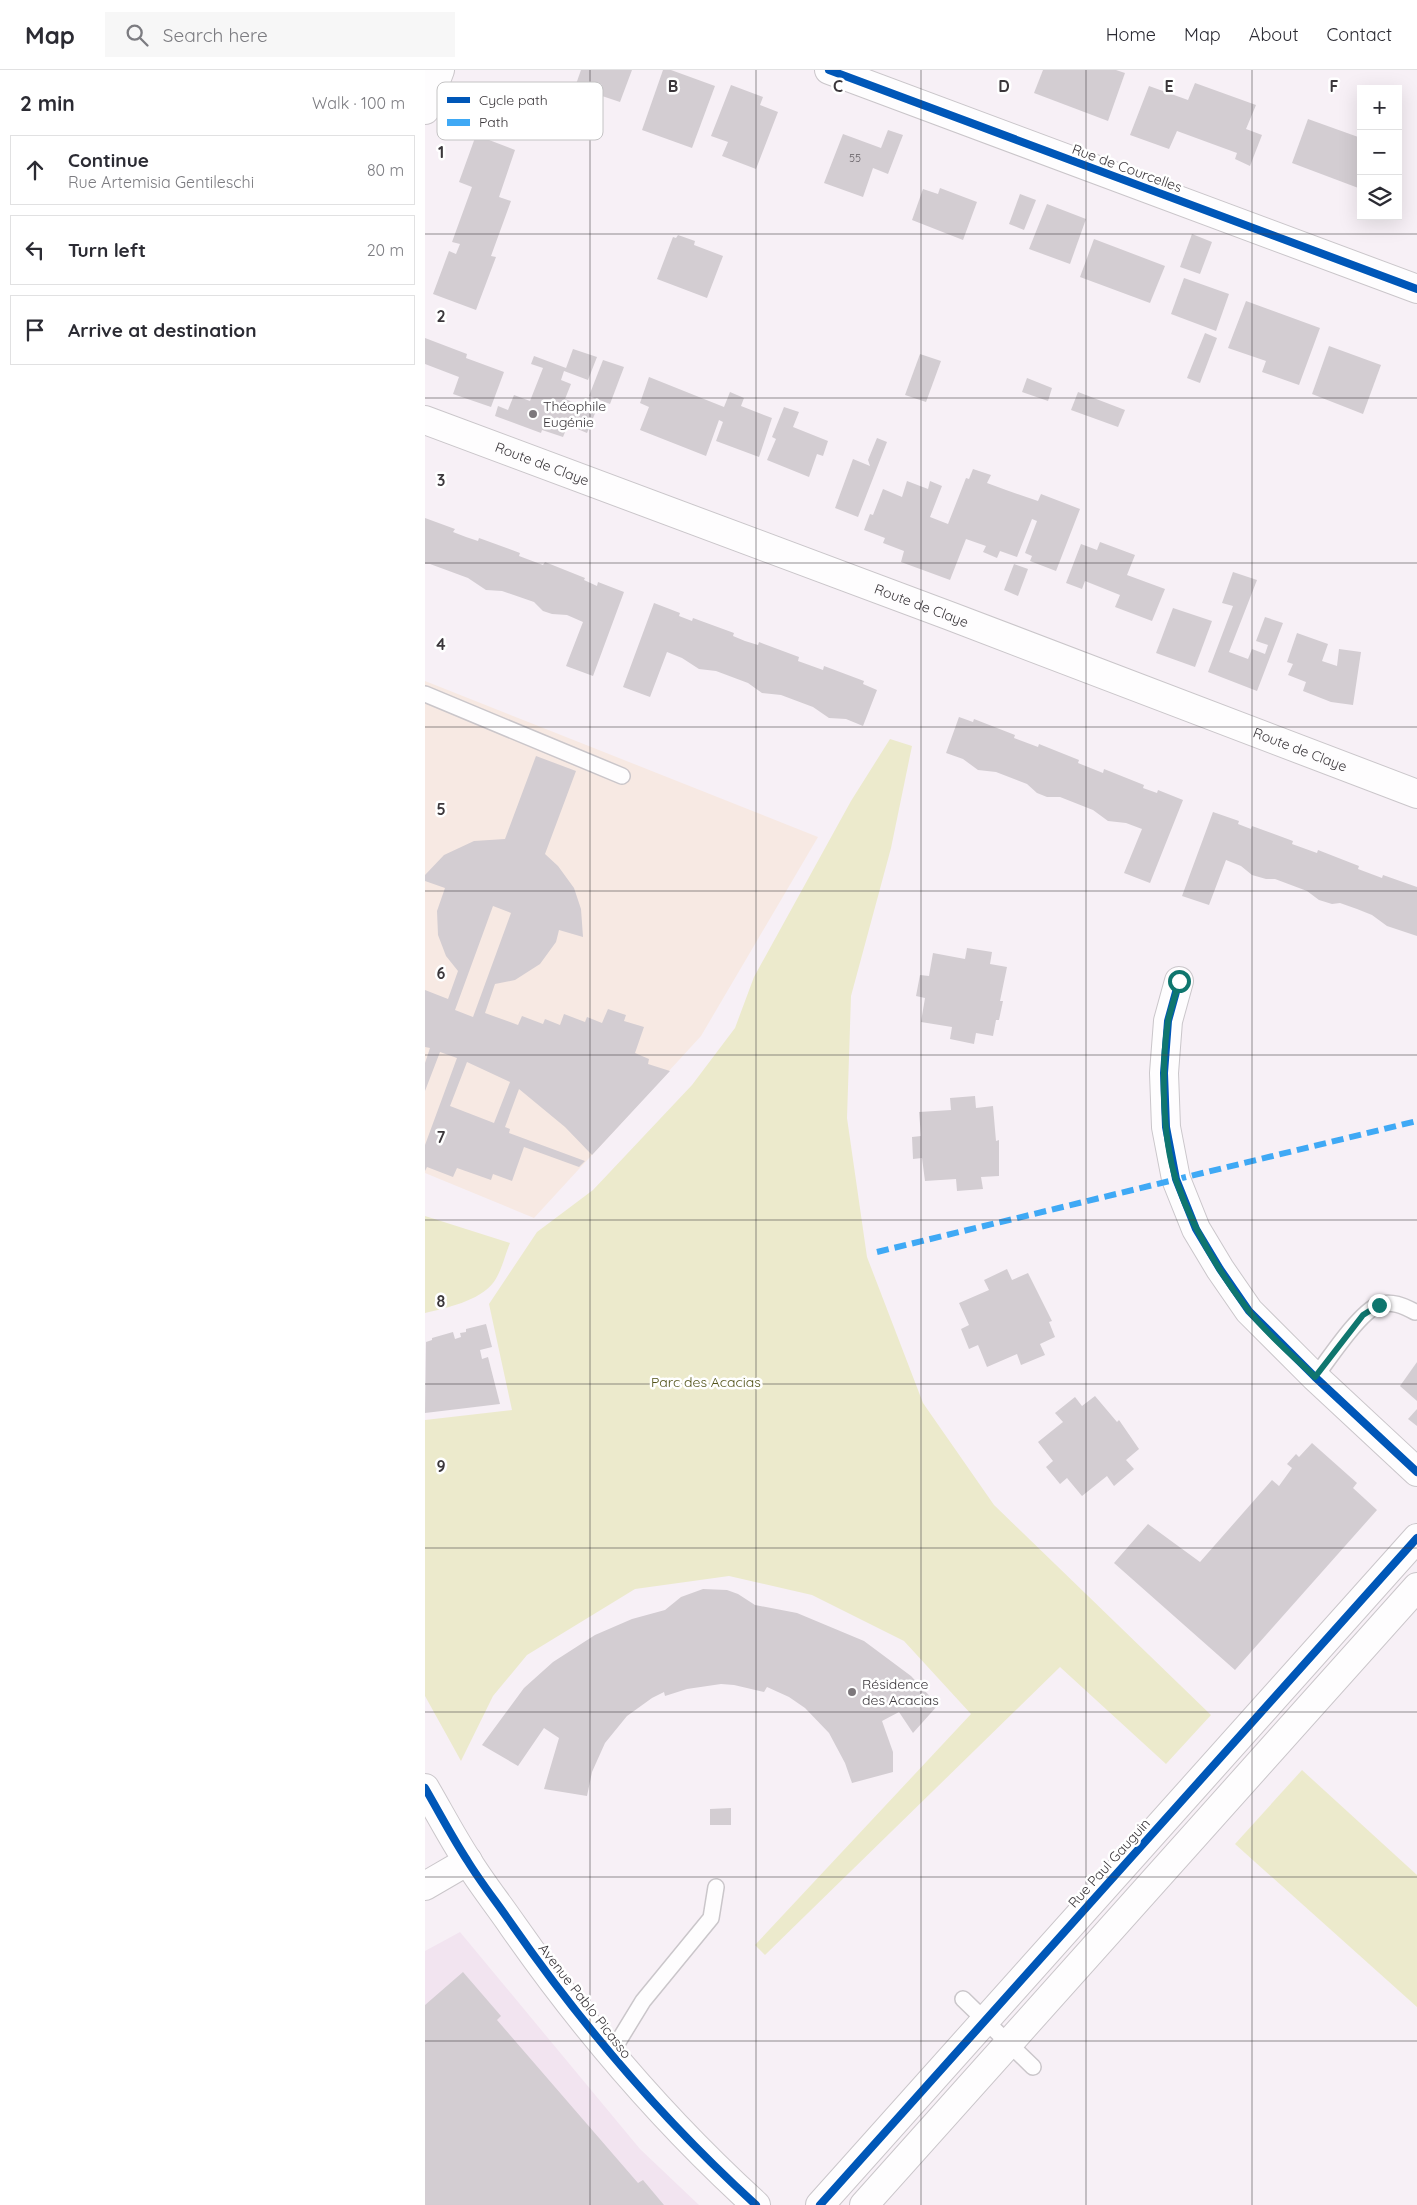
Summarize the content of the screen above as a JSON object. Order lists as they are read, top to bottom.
{
  "streets": {
    "street": [
      "Rue de Courcelles",
      "Route de Claye",
      "Rue Paul Gauguin",
      "Avenue Pablo Picasso"
    ]
  },
  "parks": ["Parc des Acacias"],
  "places": ["Théophile Eugénie", "Résidence des Acacias"],
  "house_numbers": ["55"],
  "legend": ["Cycle path", "Path"],
  "page": {
    "header": "Map",
    "search": "Search here",
    "nav": [
      "Home",
      "Map",
      "About",
      "Contact"
    ],
    "heading": ["2 min", "Walk · 100 m"],
    "map_buttons": ["+", "−"],
    "list": [
      ["Continue", "Rue Artemisia Gentileschi", "80 m"],
      ["Turn left", "20 m"],
      "Arrive at destination"
    ]
  },
  "grid": {
    "columns": [
      "B",
      "C",
      "D",
      "E",
      "F"
    ],
    "rows": [
      "1",
      "2",
      "3",
      "4",
      "5",
      "6",
      "7",
      "8",
      "9"
    ]
  }
}
